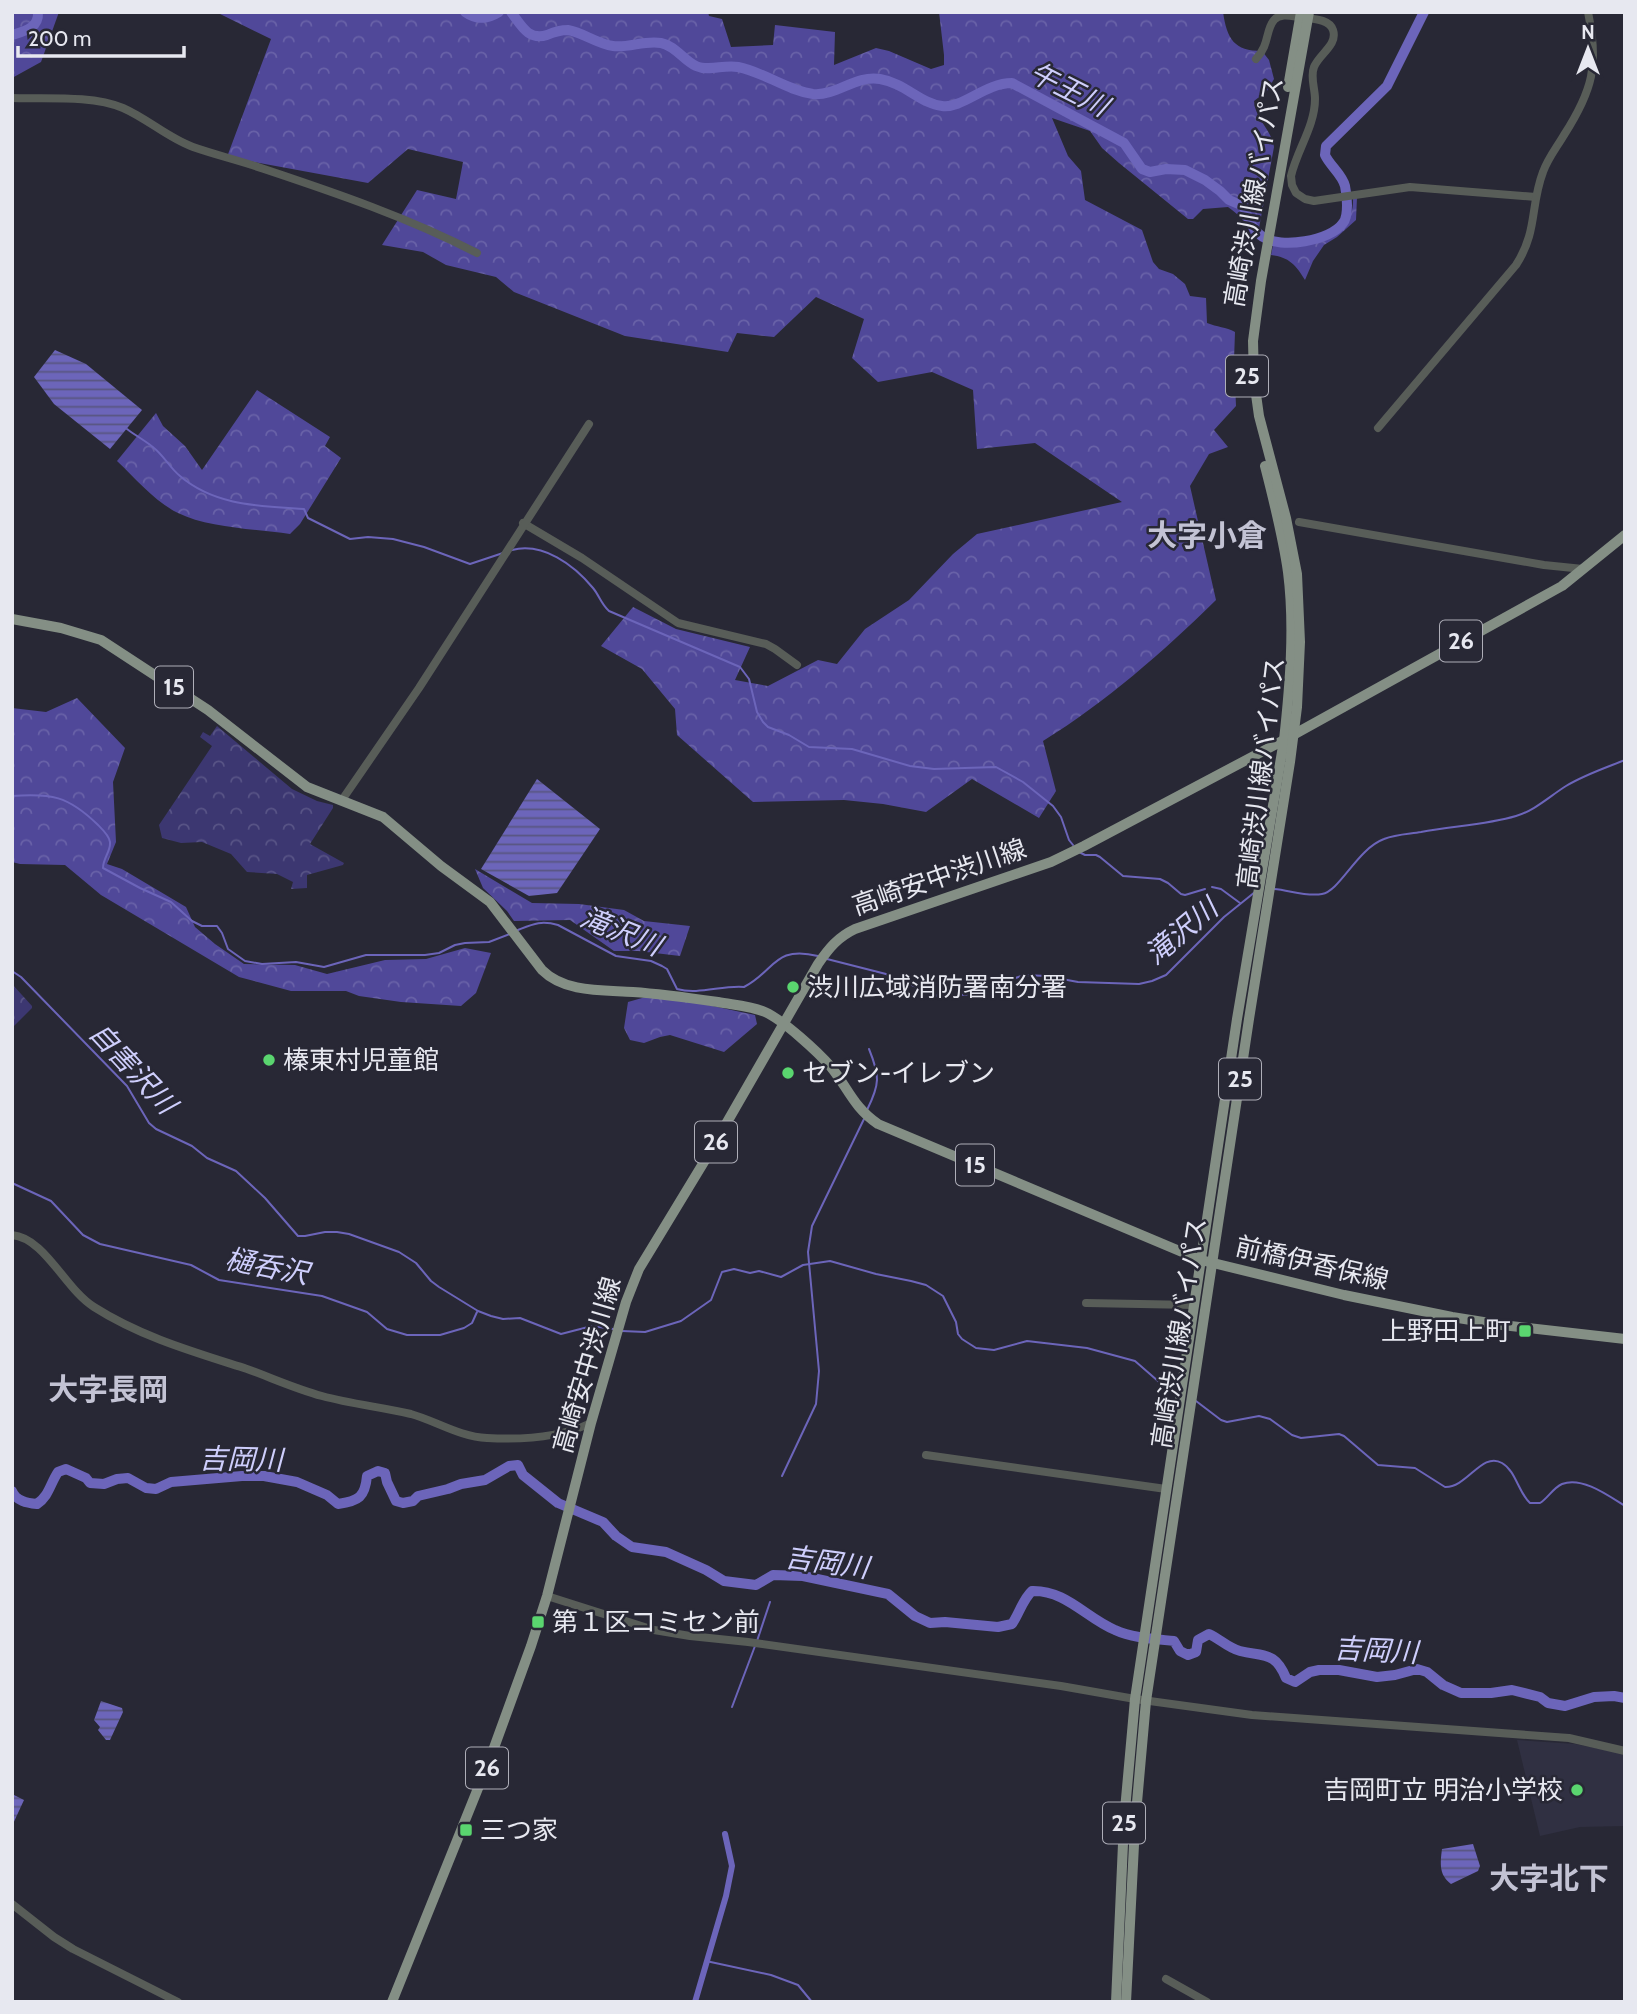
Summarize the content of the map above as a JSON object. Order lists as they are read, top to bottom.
{
  "streets": {
    "main road": [
      "高崎渋川線バイパス",
      "25",
      "26",
      "15",
      "高崎安中渋川線",
      "前橋伊香保線"
    ]
  },
  "crossings": [
    ["高崎渋川線バイパス", "高崎安中渋川線"],
    ["高崎渋川線バイパス", "前橋伊香保線"],
    ["高崎安中渋川線", "前橋伊香保線"]
  ],
  "districts": ["大字小倉", "大字長岡", "大字北下"],
  "water": [
    "午王川",
    "滝沢川",
    "自害沢川",
    "樋呑沢",
    "吉岡川"
  ],
  "places": {
    "other": [
      "渋川広域消防署南分署",
      "榛東村児童館",
      "セブン-イレブン",
      "吉岡町立 明治小学校"
    ],
    "transit": ["上野田上町", "第１区コミセン前", "三つ家"]
  },
  "scale_bar": "200 m",
  "north": "top"
}
